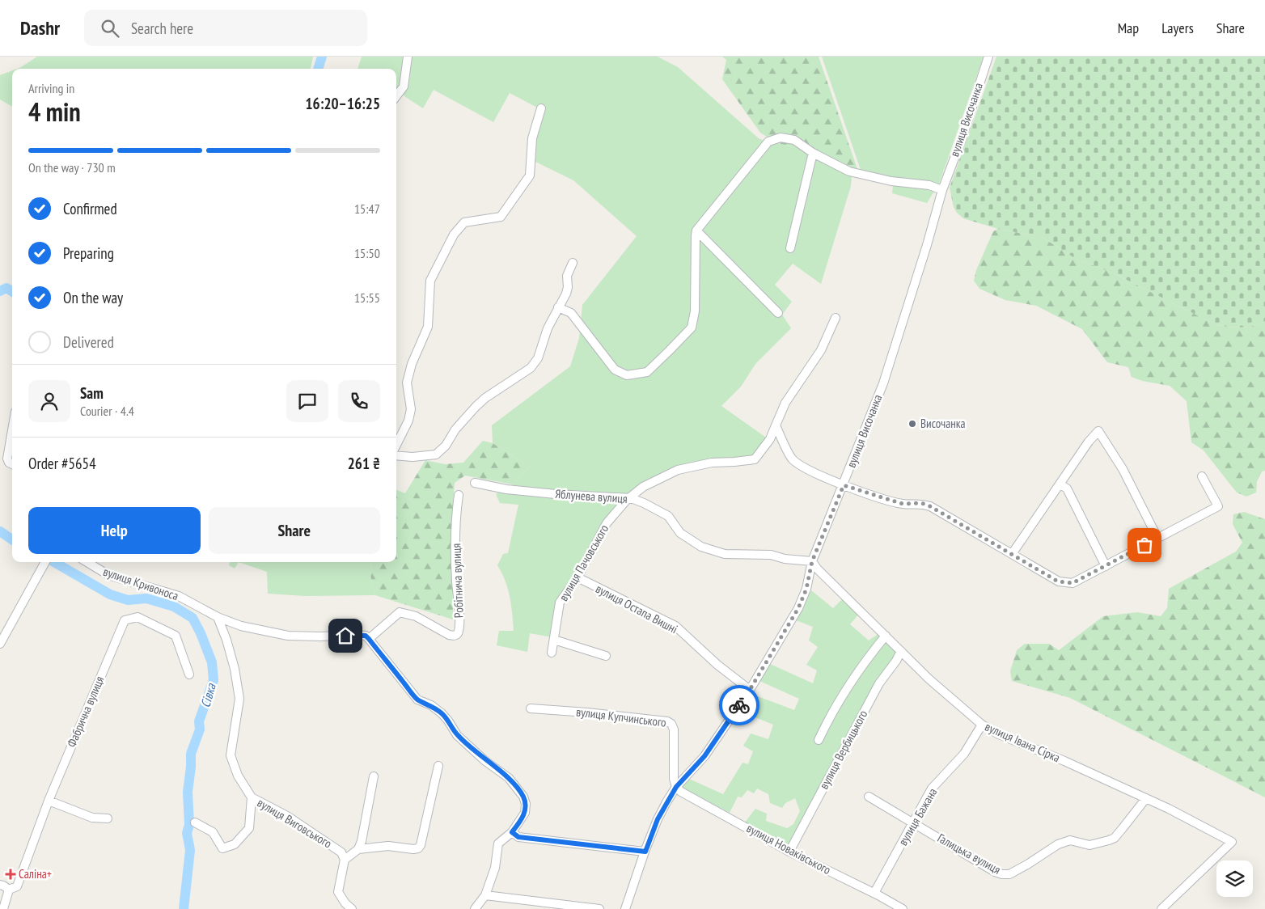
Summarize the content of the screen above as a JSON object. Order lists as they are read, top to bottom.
{
  "streets": {
    "street": [
      "вулиця Височанка",
      "Яблунева вулиця",
      "вулиця Пачовського",
      "Робітнича вулиця",
      "вулиця Кривоноса",
      "вулиця Остапа Вишні",
      "Фабрична вулиця",
      "вулиця Купчинського",
      "вулиця Івана Сірка",
      "вулиця Вербицького",
      "вулиця Бажана",
      "вулиця Виговського",
      "вулиця Новаківського",
      "Галицька вулиця"
    ]
  },
  "crossings": [
    ["вулиця Височанка", "Яблунева вулиця"],
    ["вулиця Височанка", "вулиця Остапа Вишні"],
    ["вулиця Височанка", "вулиця Купчинського"],
    ["вулиця Височанка", "вулиця Івана Сірка"],
    ["вулиця Височанка", "вулиця Новаківського"],
    ["Яблунева вулиця", "вулиця Пачовського"],
    ["Яблунева вулиця", "вулиця Івана Сірка"],
    ["вулиця Пачовського", "вулиця Остапа Вишні"],
    ["Робітнича вулиця", "вулиця Кривоноса"],
    ["вулиця Кривоноса", "вулиця Виговського"],
    ["вулиця Купчинського", "вулиця Новаківського"],
    ["вулиця Івана Сірка", "вулиця Вербицького"],
    ["вулиця Івана Сірка", "вулиця Бажана"],
    ["вулиця Івана Сірка", "Галицька вулиця"],
    ["вулиця Вербицького", "вулиця Новаківського"],
    ["вулиця Бажана", "вулиця Новаківського"],
    ["вулиця Бажана", "Галицька вулиця"]
  ],
  "water": ["Сівка"],
  "places": {
    "other": ["Височанка"],
    "health": ["Саліна+"]
  },
  "page": {
    "header": "Dashr",
    "search": "Search here",
    "nav": ["Map", "Layers", "Share"],
    "heading": ["4 min", "Arriving in", "16:20–16:25"],
    "panel": [
      "Sam",
      "Courier · 4.4",
      "Order #5654",
      "261 ₴"
    ],
    "bar": "On the way · 730 m",
    "list": [
      ["Confirmed", "15:47"],
      ["Preparing", "15:50"],
      ["On the way", "15:55"],
      "Delivered"
    ],
    "buttons": ["Help", "Share"]
  }
}
